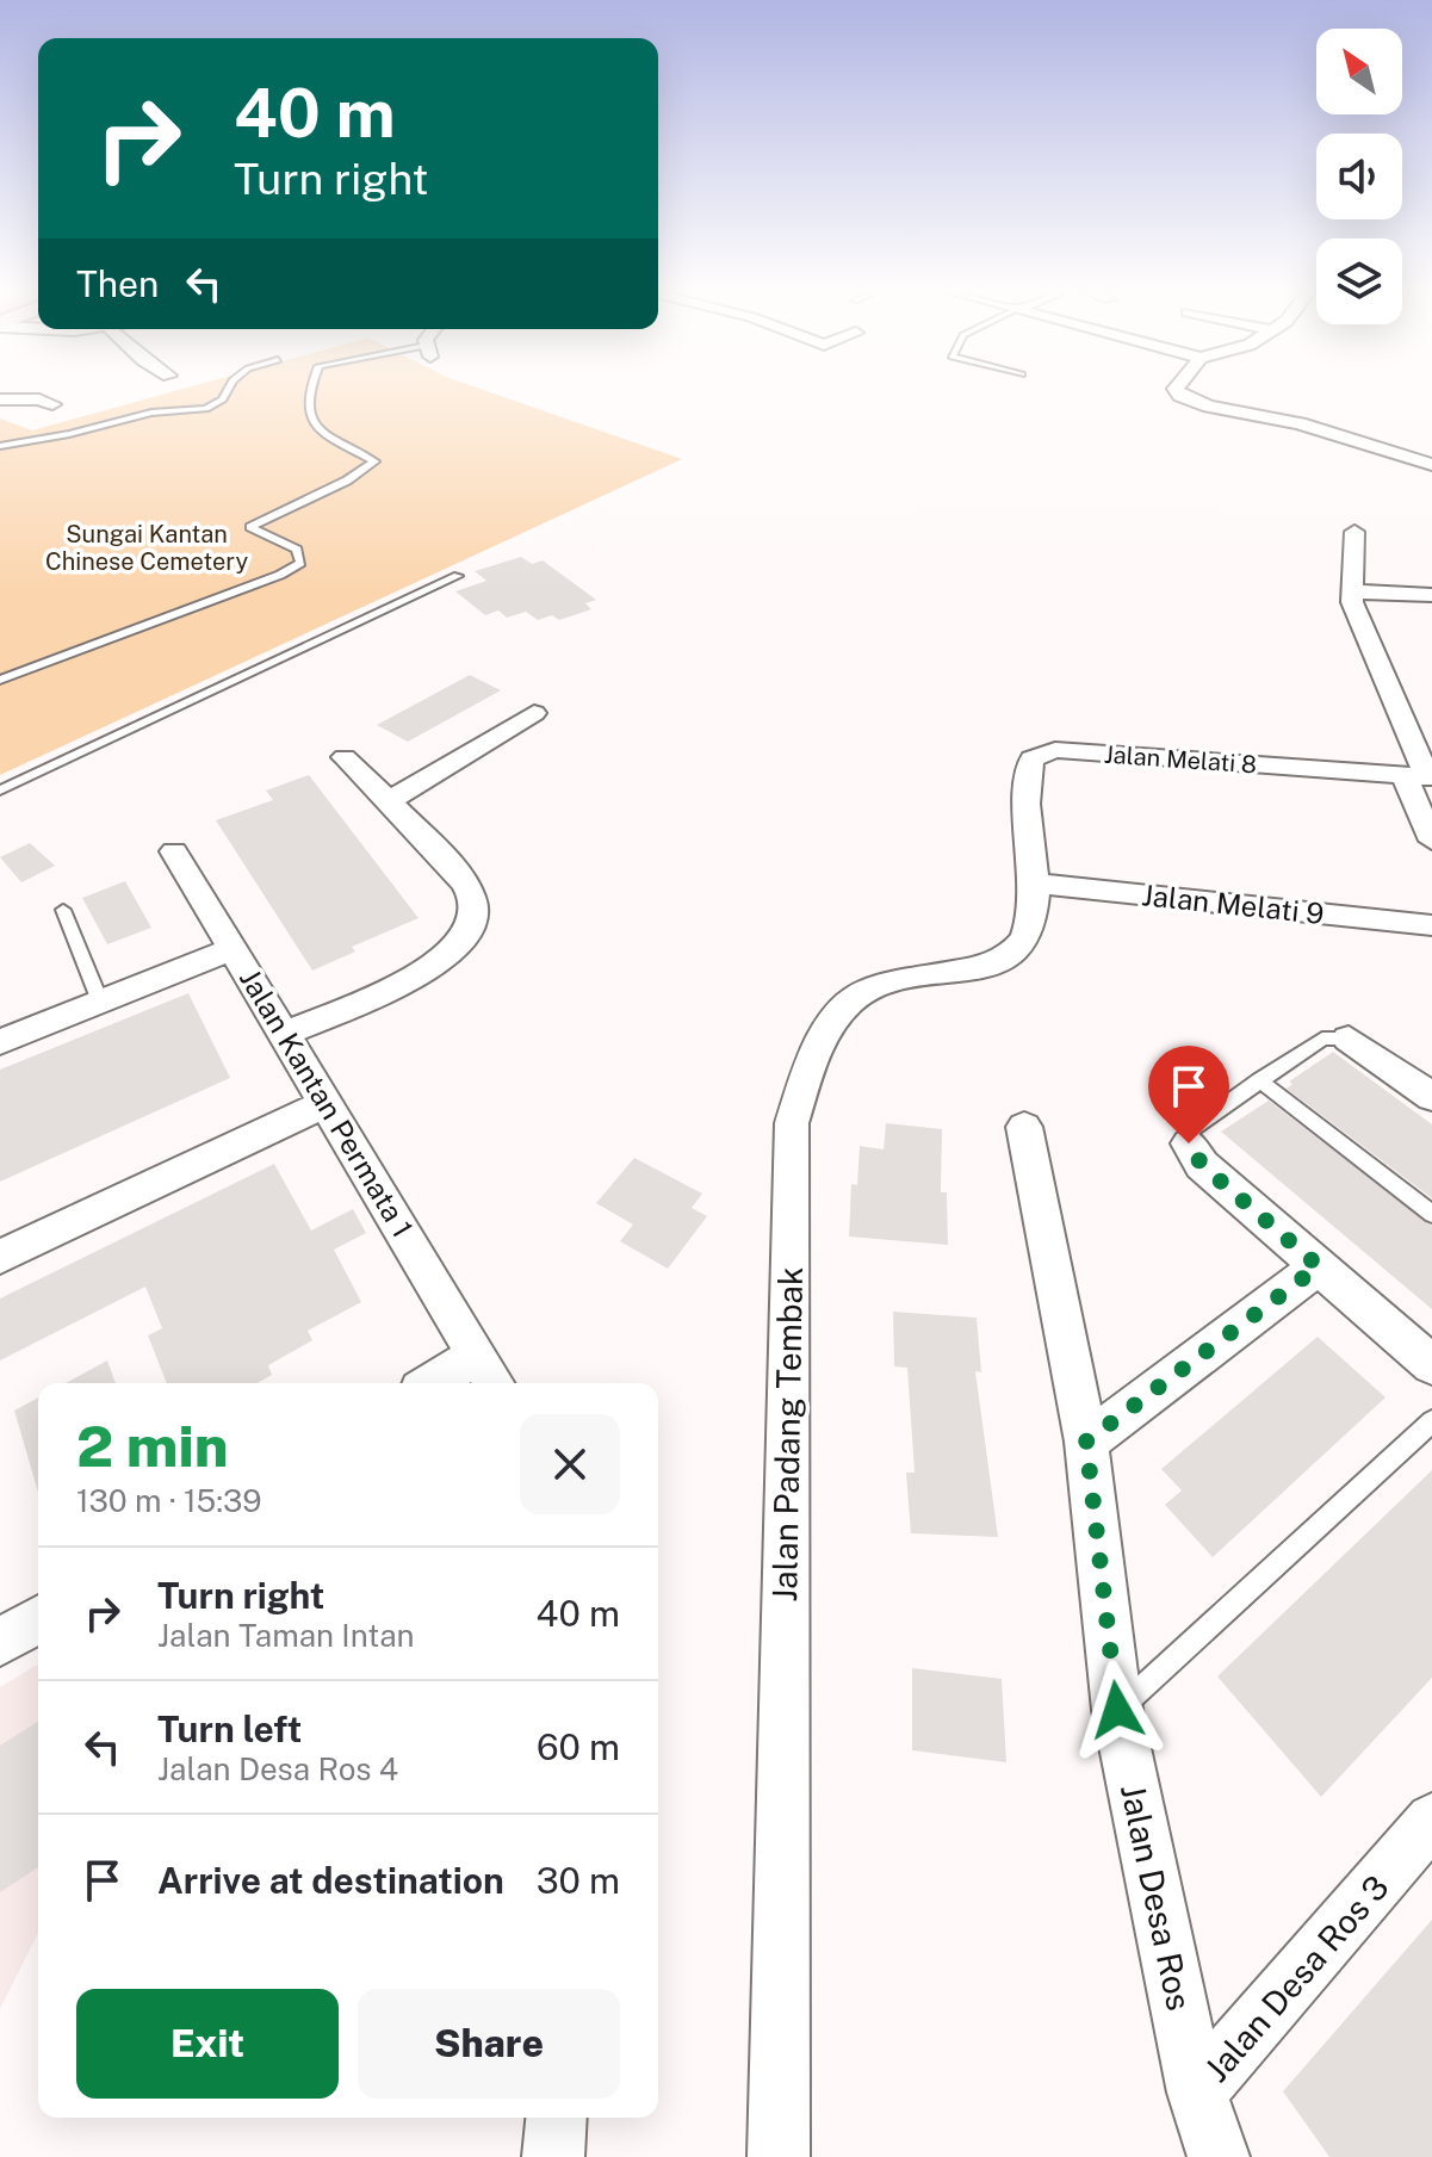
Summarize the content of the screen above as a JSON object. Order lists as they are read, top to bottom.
{
  "streets": {
    "street": [
      "Jalan Melati 8",
      "Jalan Melati 9",
      "Jalan Kantan Permata 1",
      "Jalan Padang Tembak",
      "Jalan Desa Ros",
      "Jalan Desa Ros 3"
    ]
  },
  "crossings": [
    ["Jalan Melati 8", "Jalan Melati 9"],
    ["Jalan Melati 8", "Jalan Padang Tembak"],
    ["Jalan Melati 9", "Jalan Padang Tembak"],
    ["Jalan Desa Ros", "Jalan Desa Ros 3"]
  ],
  "parks": ["Sungai Kantan Chinese Cemetery"],
  "north": "top left",
  "page": {
    "turn": ["40 m", "Turn right"],
    "then": "Then",
    "heading": ["2 min", "130 m · 15:39"],
    "list": [
      {
        "name": "Turn right",
        "note": "Jalan Taman Intan",
        "value": "40 m"
      },
      {
        "name": "Turn left",
        "note": "Jalan Desa Ros 4",
        "value": "60 m"
      },
      {
        "name": "Arrive at destination",
        "value": "30 m"
      }
    ],
    "buttons": ["Exit", "Share"]
  }
}
